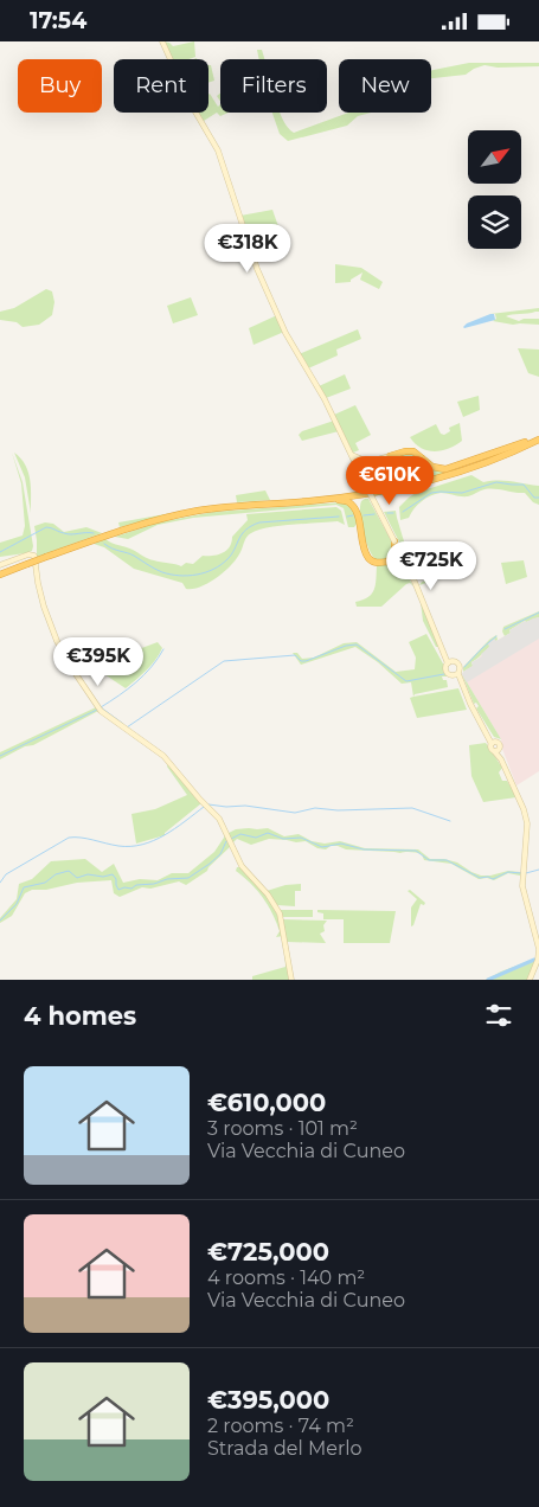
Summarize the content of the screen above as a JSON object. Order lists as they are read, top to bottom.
{
  "north": "top right",
  "page": {
    "status": "17:54",
    "chip": [
      "Buy",
      "Rent",
      "Filters",
      "New"
    ],
    "price": [
      "€318K",
      "€610K",
      "€725K",
      "€395K"
    ],
    "heading": "4 homes",
    "list": [
      {
        "name": "€610,000",
        "note": "3 rooms · 101 m² · Via Vecchia di Cuneo"
      },
      {
        "name": "€725,000",
        "note": "4 rooms · 140 m² · Via Vecchia di Cuneo"
      },
      {
        "name": "€395,000",
        "note": "2 rooms · 74 m² · Strada del Merlo"
      }
    ]
  }
}
